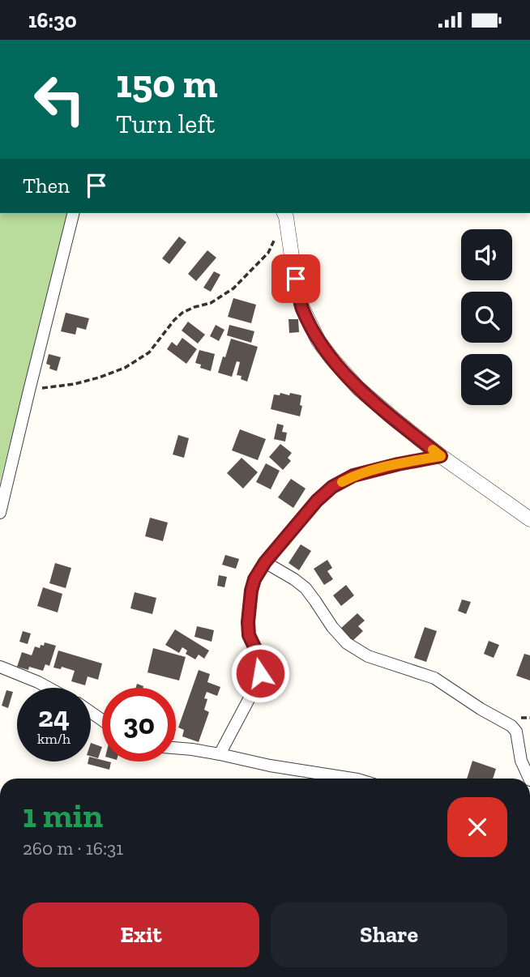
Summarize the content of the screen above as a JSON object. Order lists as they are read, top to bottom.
{
  "page": {
    "status": "16:30",
    "turn": ["150 m", "Turn left"],
    "then": "Then",
    "speed": "24 km/h",
    "limit": "30",
    "heading": ["1 min", "260 m · 16:31"],
    "buttons": ["Exit", "Share"]
  }
}
